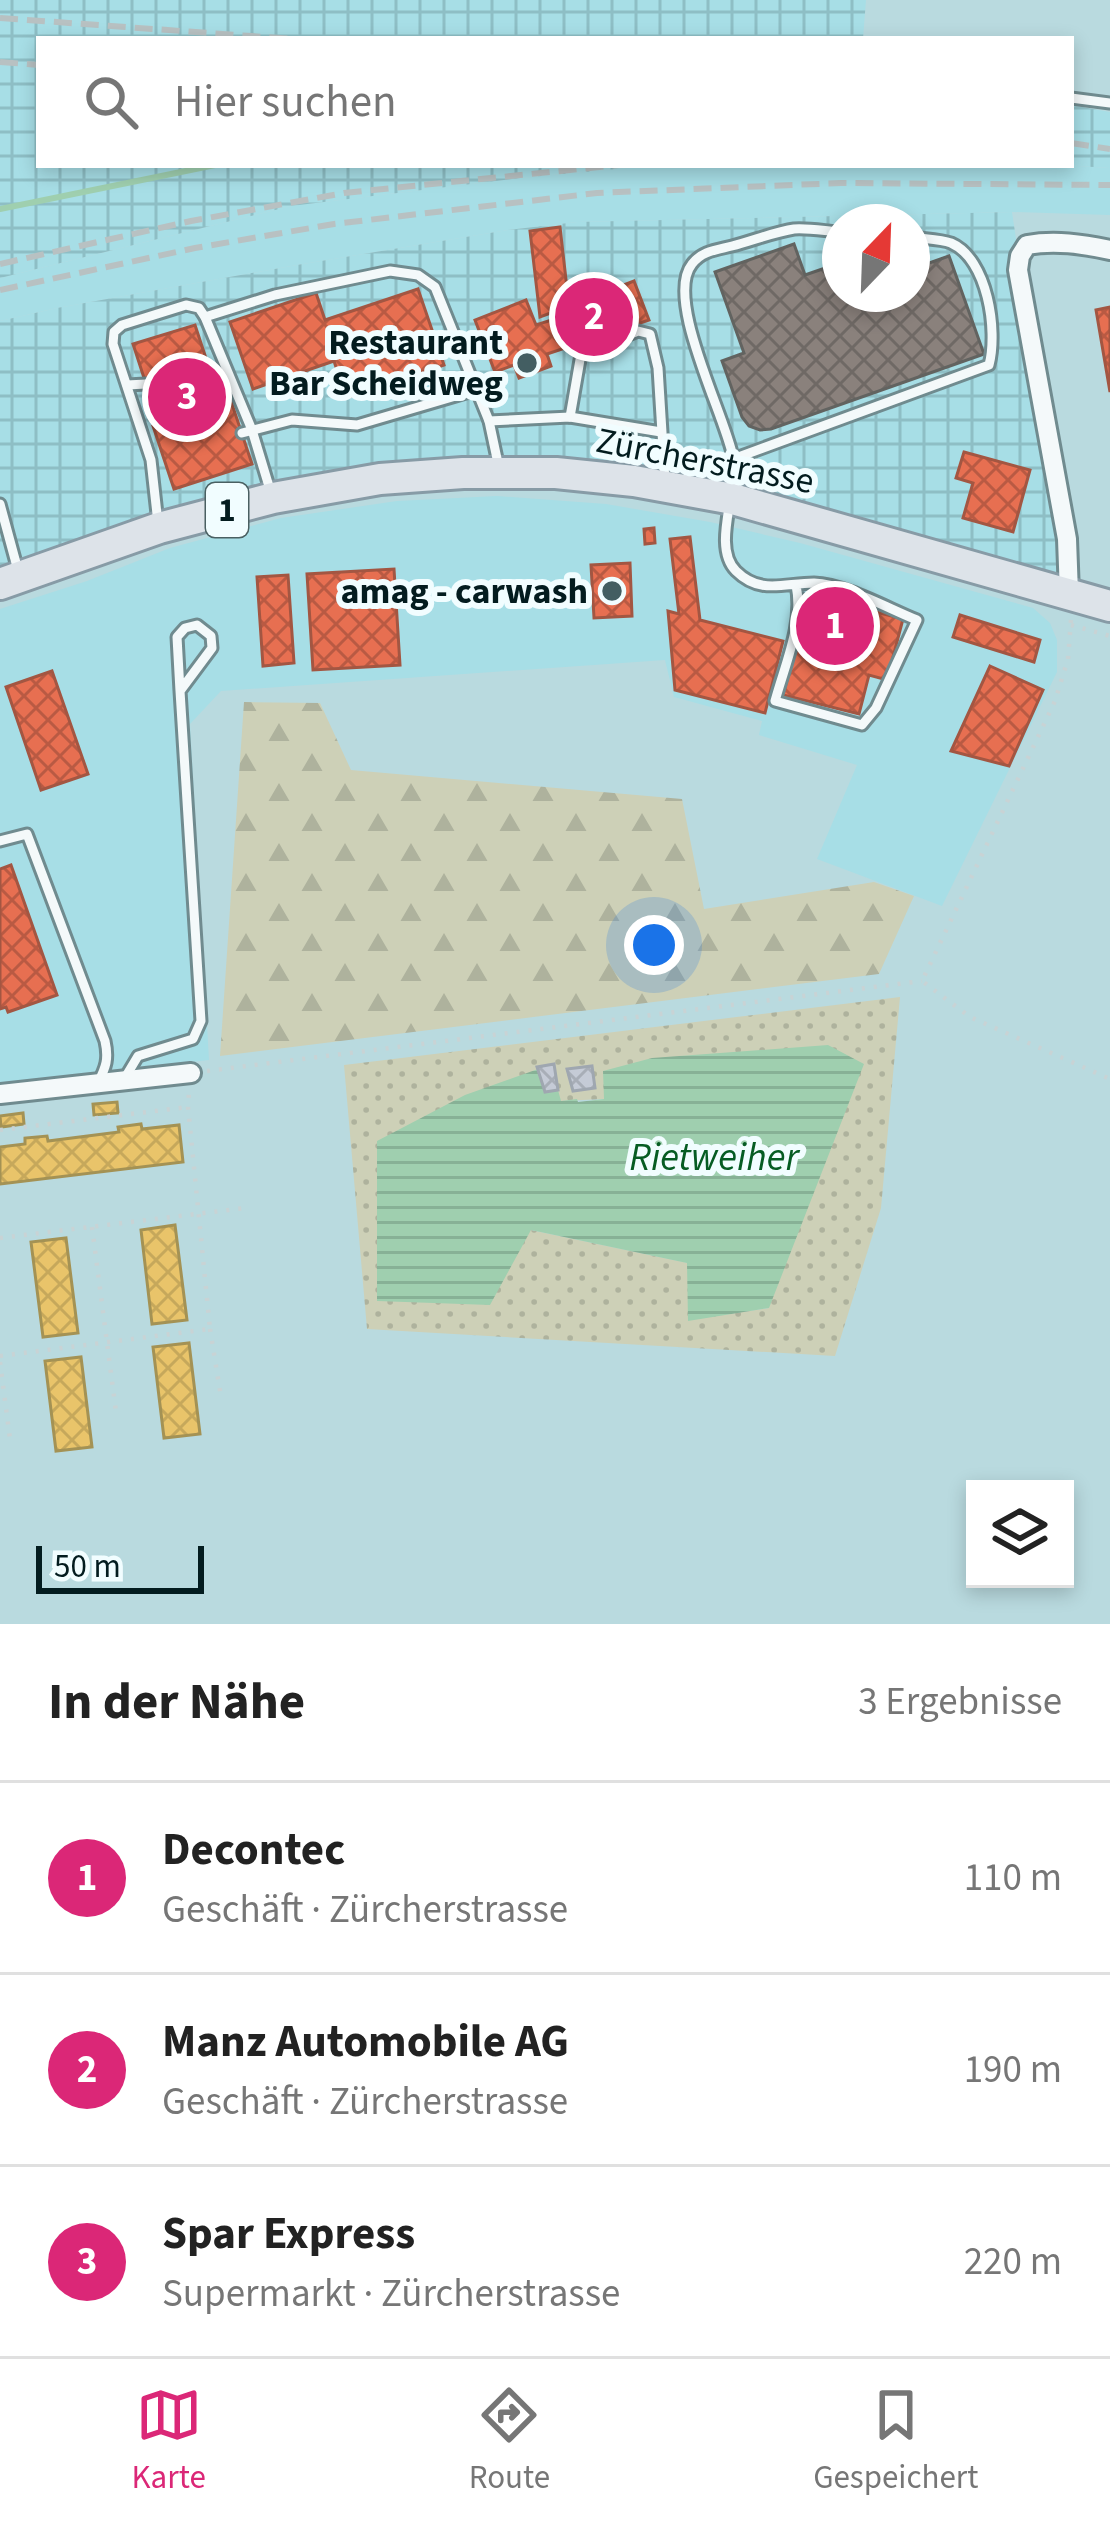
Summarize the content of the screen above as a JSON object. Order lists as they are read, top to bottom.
{
  "streets": {
    "main road": ["Zürcherstrasse", "1"]
  },
  "water": ["Rietweiher"],
  "places": ["Restaurant Bar Scheidweg", "amag - carwash"],
  "scale_bar": "50 m",
  "north": "top right",
  "page": {
    "search": "Hier suchen",
    "pins": ["2", "3", "1"],
    "scale": "50 m",
    "heading": ["In der Nähe", "3 Ergebnisse"],
    "list": [
      {
        "mark": "1",
        "name": "Decontec",
        "note": "Geschäft · Zürcherstrasse",
        "value": "110 m"
      },
      {
        "mark": "2",
        "name": "Manz Automobile AG",
        "note": "Geschäft · Zürcherstrasse",
        "value": "190 m"
      },
      {
        "mark": "3",
        "name": "Spar Express",
        "note": "Supermarkt · Zürcherstrasse",
        "value": "220 m"
      }
    ],
    "nav": ["Karte", "Route", "Gespeichert"]
  }
}
